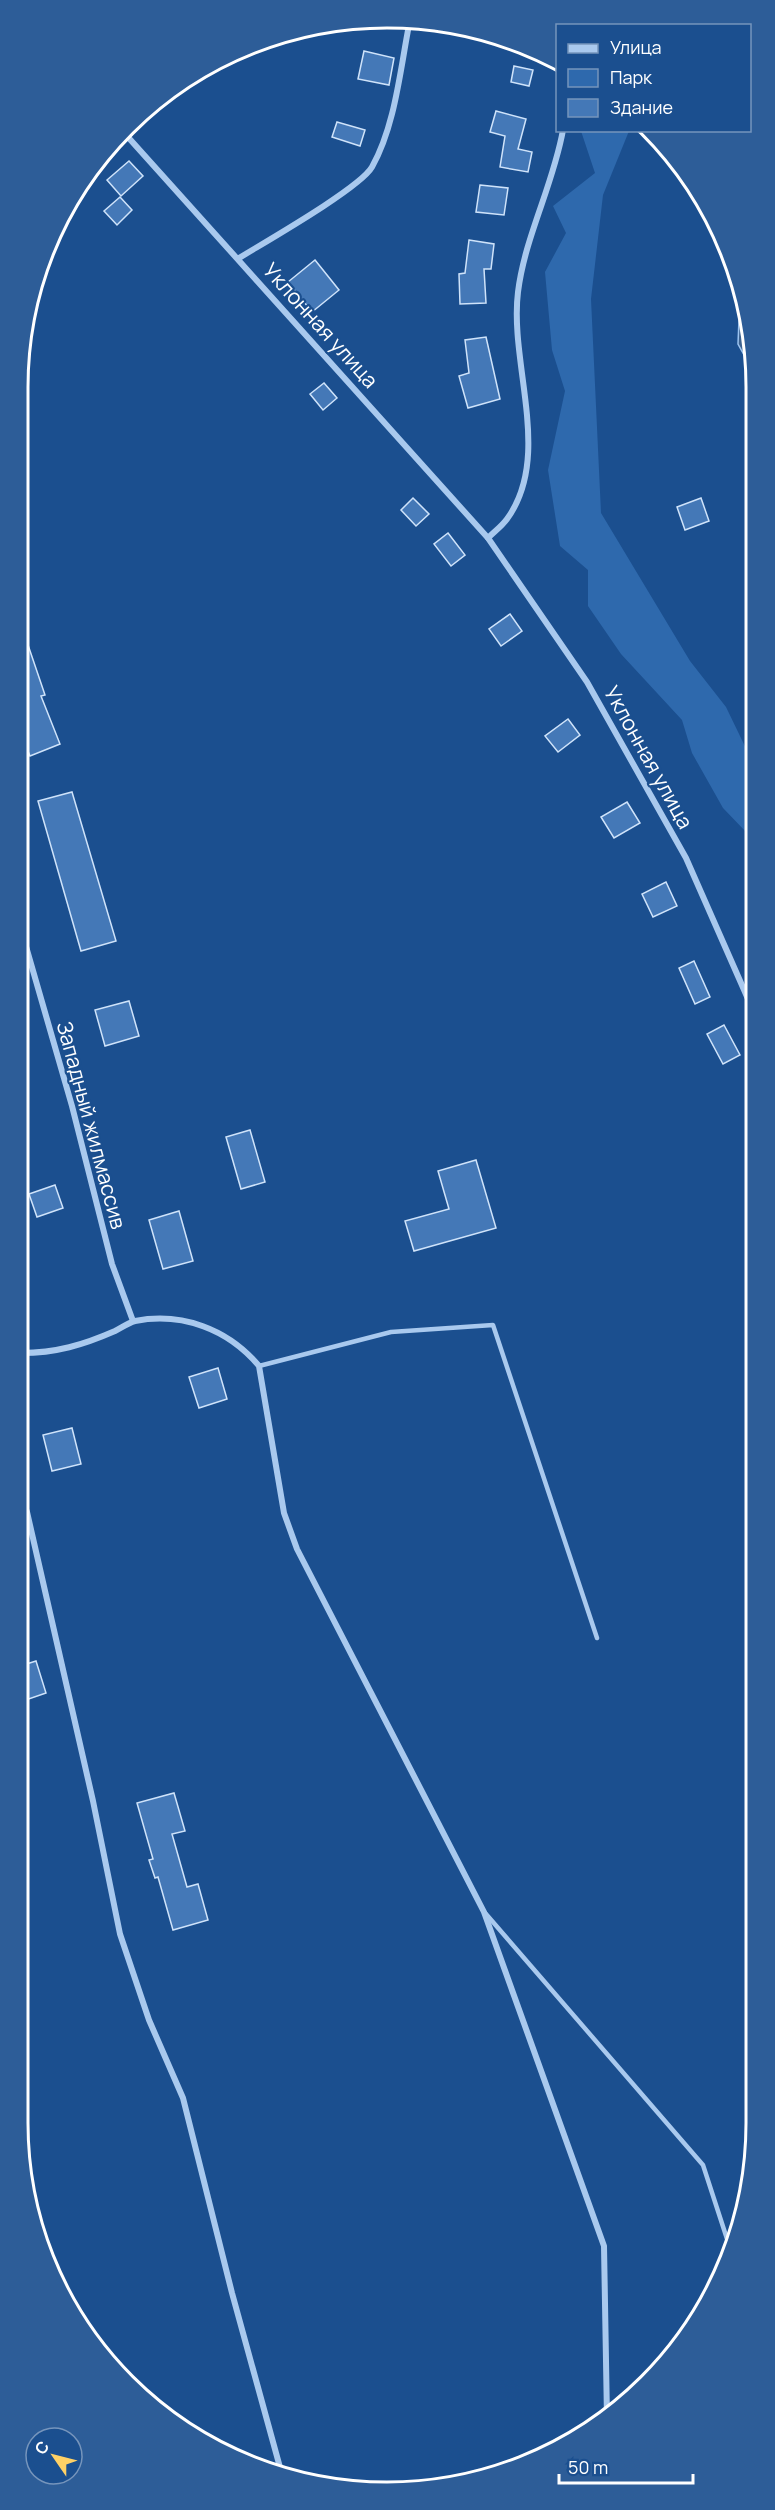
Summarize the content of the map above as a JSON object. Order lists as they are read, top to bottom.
{
  "streets": {
    "street": ["Уклонная улица", "Западный жилмассив"]
  },
  "legend": ["Улица", "Парк", "Здание"],
  "scale_bar": "50 m",
  "north": "top left"
}
